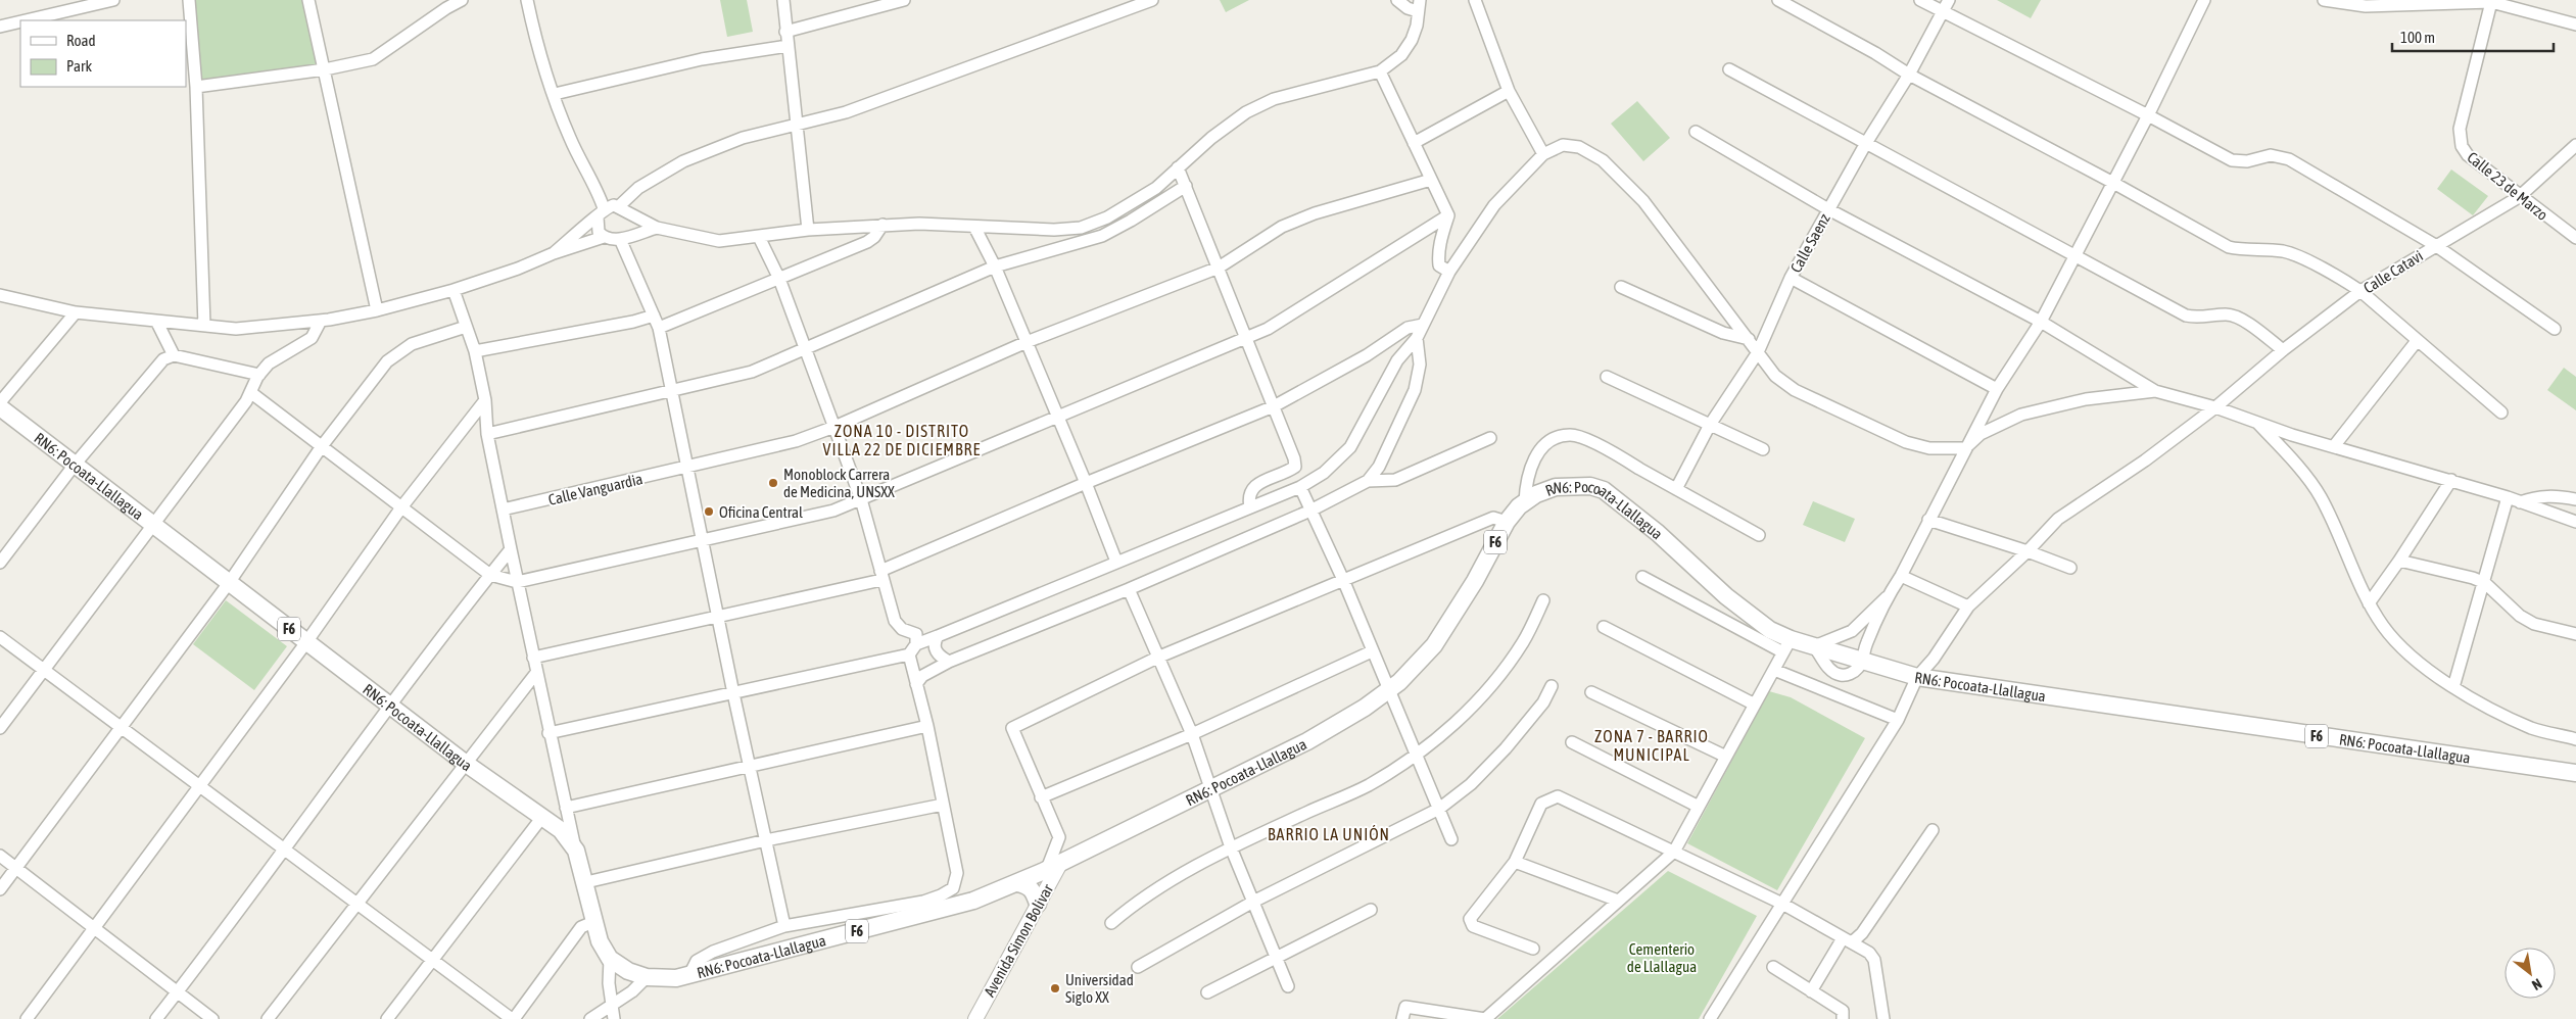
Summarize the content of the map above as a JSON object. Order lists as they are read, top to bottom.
{
  "streets": {
    "highway": ["RN6: Pocoata-Llallagua", "F6"],
    "main road": ["Avenida Simon Bolivar"],
    "street": [
      "Calle 23 de Marzo",
      "Calle Saenz",
      "Calle Catavi",
      "Calle Vanguardia"
    ]
  },
  "crossings": [
    ["Calle 23 de Marzo", "Calle Catavi"],
    ["Calle Catavi", "RN6: Pocoata-Llallagua"],
    ["RN6: Pocoata-Llallagua", "Avenida Simon Bolivar"]
  ],
  "districts": ["ZONA 10 - DISTRITO VILLA 22 DE DICIEMBRE", "ZONA 7 - BARRIO MUNICIPAL", "BARRIO LA UNIÓN"],
  "parks": ["Cementerio de Llallagua"],
  "places": ["Monoblock Carrera de Medicina, UNSXX", "Oficina Central", "Universidad Siglo XX"],
  "legend": ["Road", "Park"],
  "scale_bar": "100 m",
  "north": "bottom right"
}
